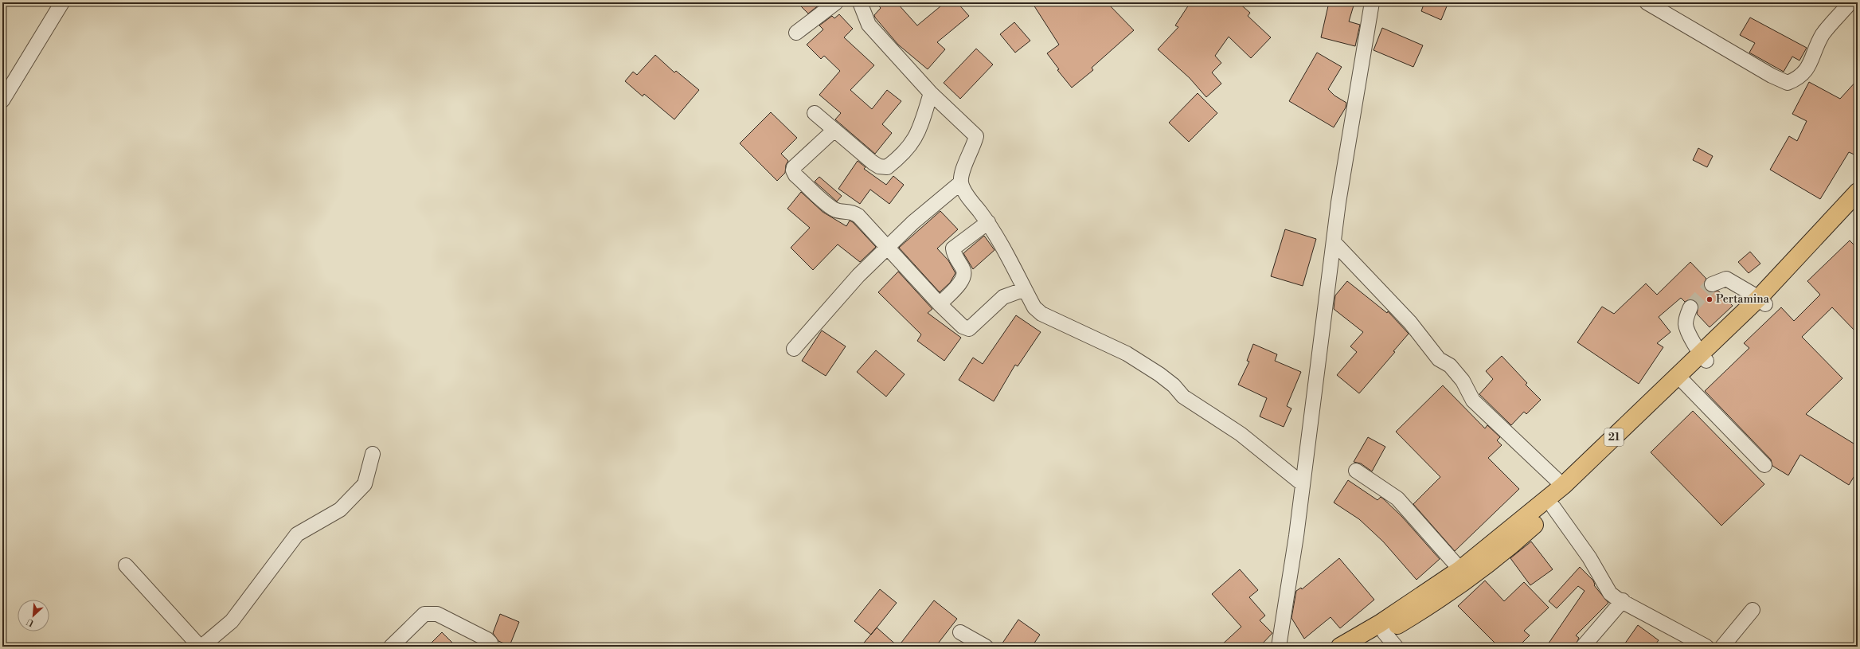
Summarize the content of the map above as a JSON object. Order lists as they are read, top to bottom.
{
  "streets": {
    "highway": ["21"]
  },
  "places": ["Pertamina"],
  "north": "bottom left"
}
